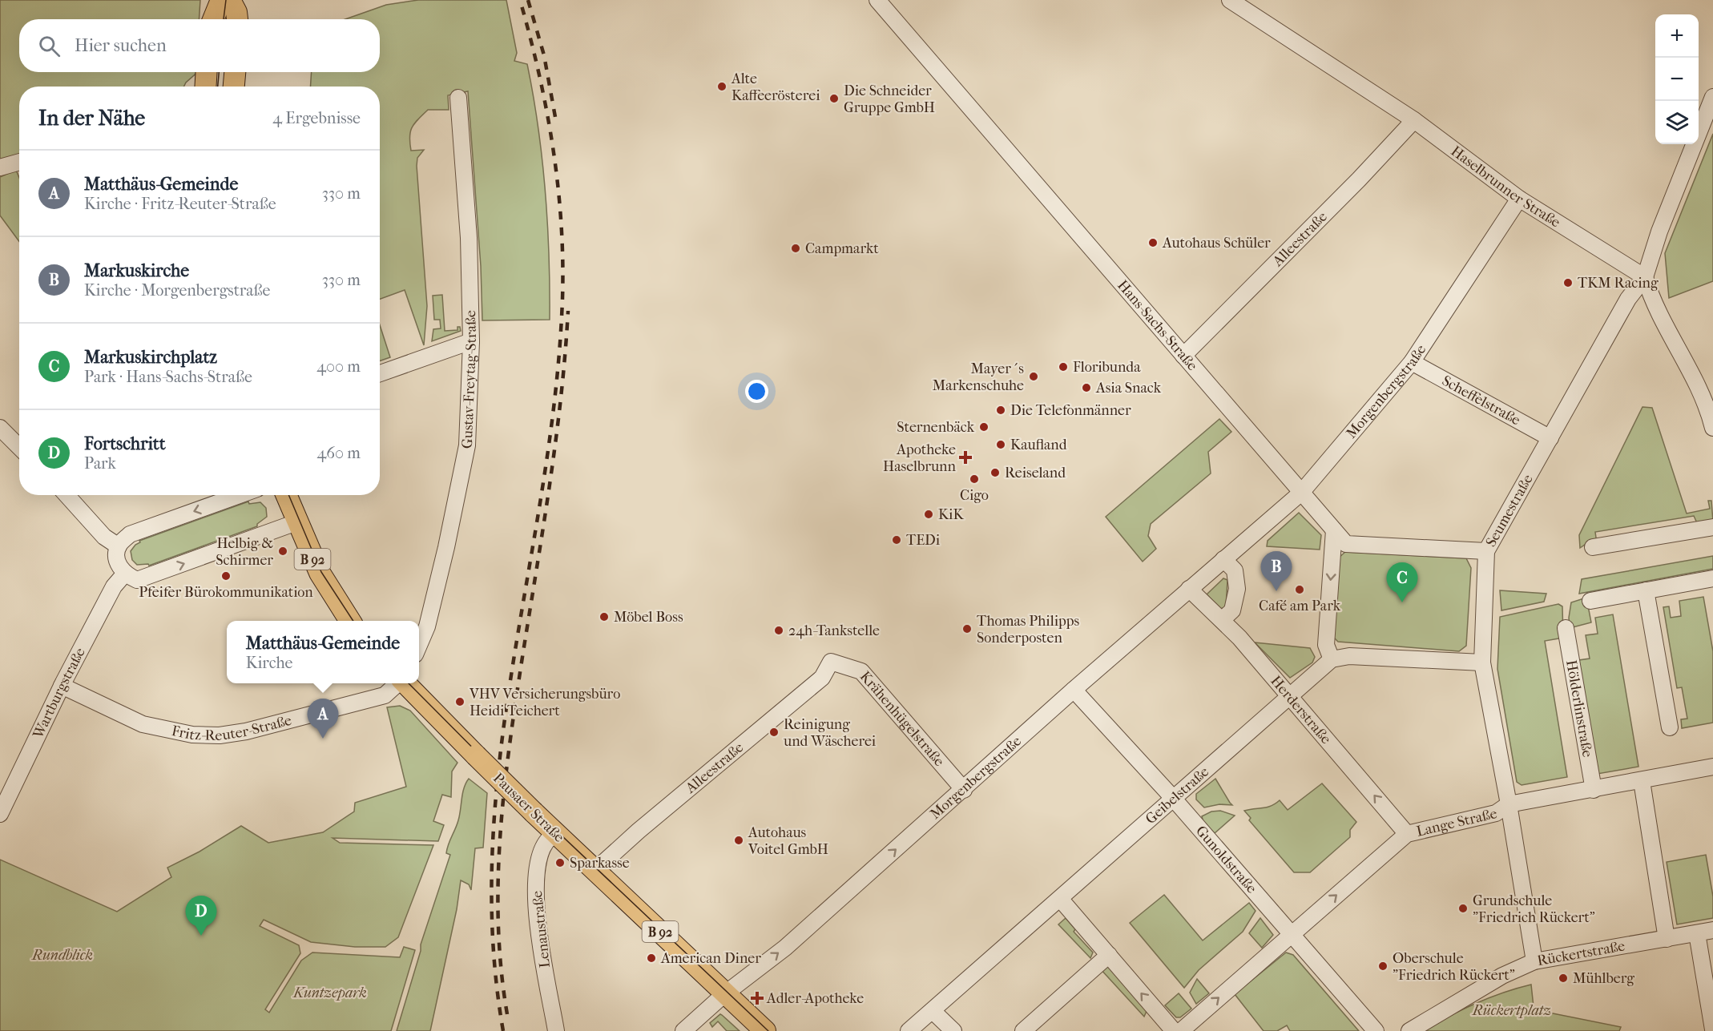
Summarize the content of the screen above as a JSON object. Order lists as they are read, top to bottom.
{
  "streets": {
    "main road": ["B 92", "Pausaer Straße"],
    "street": [
      "Haselbrunner Straße",
      "Alleestraße",
      "Hans-Sachs-Straße",
      "Gustav-Freytag-Straße",
      "Morgenbergstraße",
      "Scheffelstraße",
      "Seumestraße",
      "Wartburgstraße",
      "Herderstraße",
      "Hölderlinstraße",
      "Krähenhügelstraße",
      "Fritz-Reuter-Straße",
      "Geibelstraße",
      "Lange Straße",
      "Gunoldstraße",
      "Lenaustraße",
      "Rückertstraße"
    ]
  },
  "crossings": [
    ["Haselbrunner Straße", "Alleestraße"],
    ["Haselbrunner Straße", "Morgenbergstraße"],
    ["Haselbrunner Straße", "Seumestraße"],
    ["Alleestraße", "Hans-Sachs-Straße"],
    ["Alleestraße", "Krähenhügelstraße"],
    ["Alleestraße", "Pausaer Straße"],
    ["Hans-Sachs-Straße", "Morgenbergstraße"],
    ["Hans-Sachs-Straße", "Seumestraße"],
    ["Morgenbergstraße", "Scheffelstraße"],
    ["Morgenbergstraße", "Herderstraße"],
    ["Morgenbergstraße", "Krähenhügelstraße"],
    ["Morgenbergstraße", "Pausaer Straße"],
    ["Morgenbergstraße", "Gunoldstraße"],
    ["Scheffelstraße", "Seumestraße"],
    ["Seumestraße", "Lange Straße"],
    ["Seumestraße", "Rückertstraße"],
    ["Wartburgstraße", "Fritz-Reuter-Straße"],
    ["Herderstraße", "Geibelstraße"],
    ["Herderstraße", "Lange Straße"],
    ["Hölderlinstraße", "Lange Straße"],
    ["Geibelstraße", "Gunoldstraße"],
    ["Pausaer Straße", "Lenaustraße"],
    ["Lange Straße", "Gunoldstraße"]
  ],
  "one_way": ["Herderstraße", "Lange Straße"],
  "parks": ["Rundblick", "Kuntzepark", "Rückertplatz"],
  "places": {
    "other": [
      "Alte Kaffeerösterei",
      "Die Schneider Gruppe GmbH",
      "Autohaus Schüler",
      "Campmarkt",
      "TKM Racing",
      "Floribunda",
      "Mayer´s Markenschuhe",
      "Asia Snack",
      "Die Telefonmänner",
      "Sternenbäck",
      "Kaufland",
      "Reiseland",
      "Cigo",
      "KiK",
      "TEDi",
      "Helbig & Schirmer",
      "Pfeifer Bürokommunikation",
      "Café am Park",
      "Möbel Boss",
      "Thomas Philipps Sonderposten",
      "24h-Tankstelle",
      "VHV Versicherungsbüro Heidi Teichert",
      "Reinigung und Wäscherei",
      "Autohaus Voitel GmbH",
      "Sparkasse",
      "Grundschule \"Friedrich Rückert\"",
      "American Diner",
      "Oberschule \"Friedrich Rückert\"",
      "Mühlberg"
    ],
    "health": ["Apotheke Haselbrunn", "Adler-Apotheke"]
  },
  "page": {
    "map_buttons": ["+", "−"],
    "search": "Hier suchen",
    "heading": ["In der Nähe", "4 Ergebnisse"],
    "list": [
      {
        "mark": "A",
        "name": "Matthäus-Gemeinde",
        "note": "Kirche · Fritz-Reuter-Straße",
        "value": "330 m"
      },
      {
        "mark": "B",
        "name": "Markuskirche",
        "note": "Kirche · Morgenbergstraße",
        "value": "330 m"
      },
      {
        "mark": "C",
        "name": "Markuskirchplatz",
        "note": "Park · Hans-Sachs-Straße",
        "value": "400 m"
      },
      {
        "mark": "D",
        "name": "Fortschritt",
        "note": "Park",
        "value": "460 m"
      }
    ],
    "pins": [
      "B",
      "C",
      "A",
      "D"
    ],
    "popup": ["Matthäus-Gemeinde", "Kirche"]
  }
}
